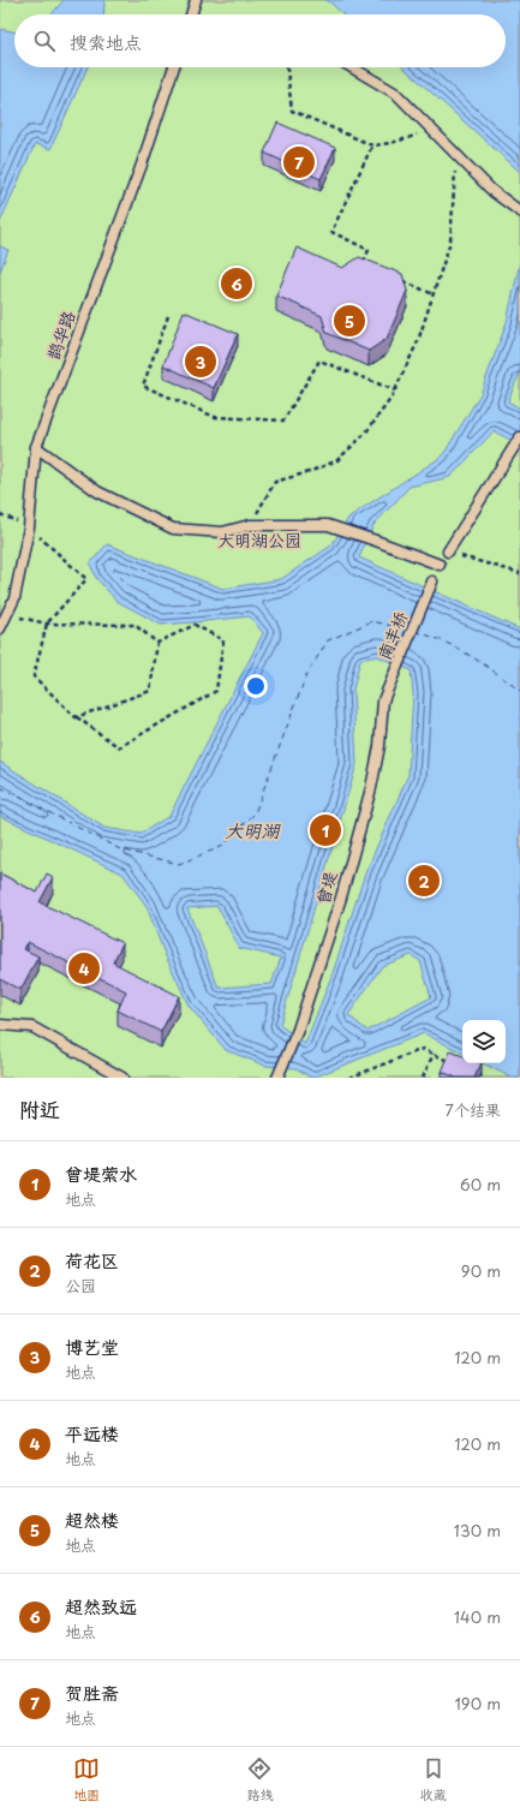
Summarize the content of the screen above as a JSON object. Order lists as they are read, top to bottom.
{
  "streets": {
    "lane": ["鹊华路", "南丰桥", "曾堤"]
  },
  "crossings": [
    ["南丰桥", "曾堤"]
  ],
  "water": ["大明湖"],
  "parks": ["大明湖公园"],
  "page": {
    "search": "搜索地点",
    "pins": [
      "7",
      "6",
      "5",
      "3",
      "1",
      "2",
      "4"
    ],
    "heading": ["附近", "7个结果"],
    "list": [
      {
        "mark": "1",
        "name": "曾堤萦水",
        "note": "地点",
        "value": "60 m"
      },
      {
        "mark": "2",
        "name": "荷花区",
        "note": "公园",
        "value": "90 m"
      },
      {
        "mark": "3",
        "name": "博艺堂",
        "note": "地点",
        "value": "120 m"
      },
      {
        "mark": "4",
        "name": "平远楼",
        "note": "地点",
        "value": "120 m"
      },
      {
        "mark": "5",
        "name": "超然楼",
        "note": "地点",
        "value": "130 m"
      },
      {
        "mark": "6",
        "name": "超然致远",
        "note": "地点",
        "value": "140 m"
      },
      {
        "mark": "7",
        "name": "贺胜斋",
        "note": "地点",
        "value": "190 m"
      }
    ],
    "nav": ["地图", "路线", "收藏"]
  }
}
